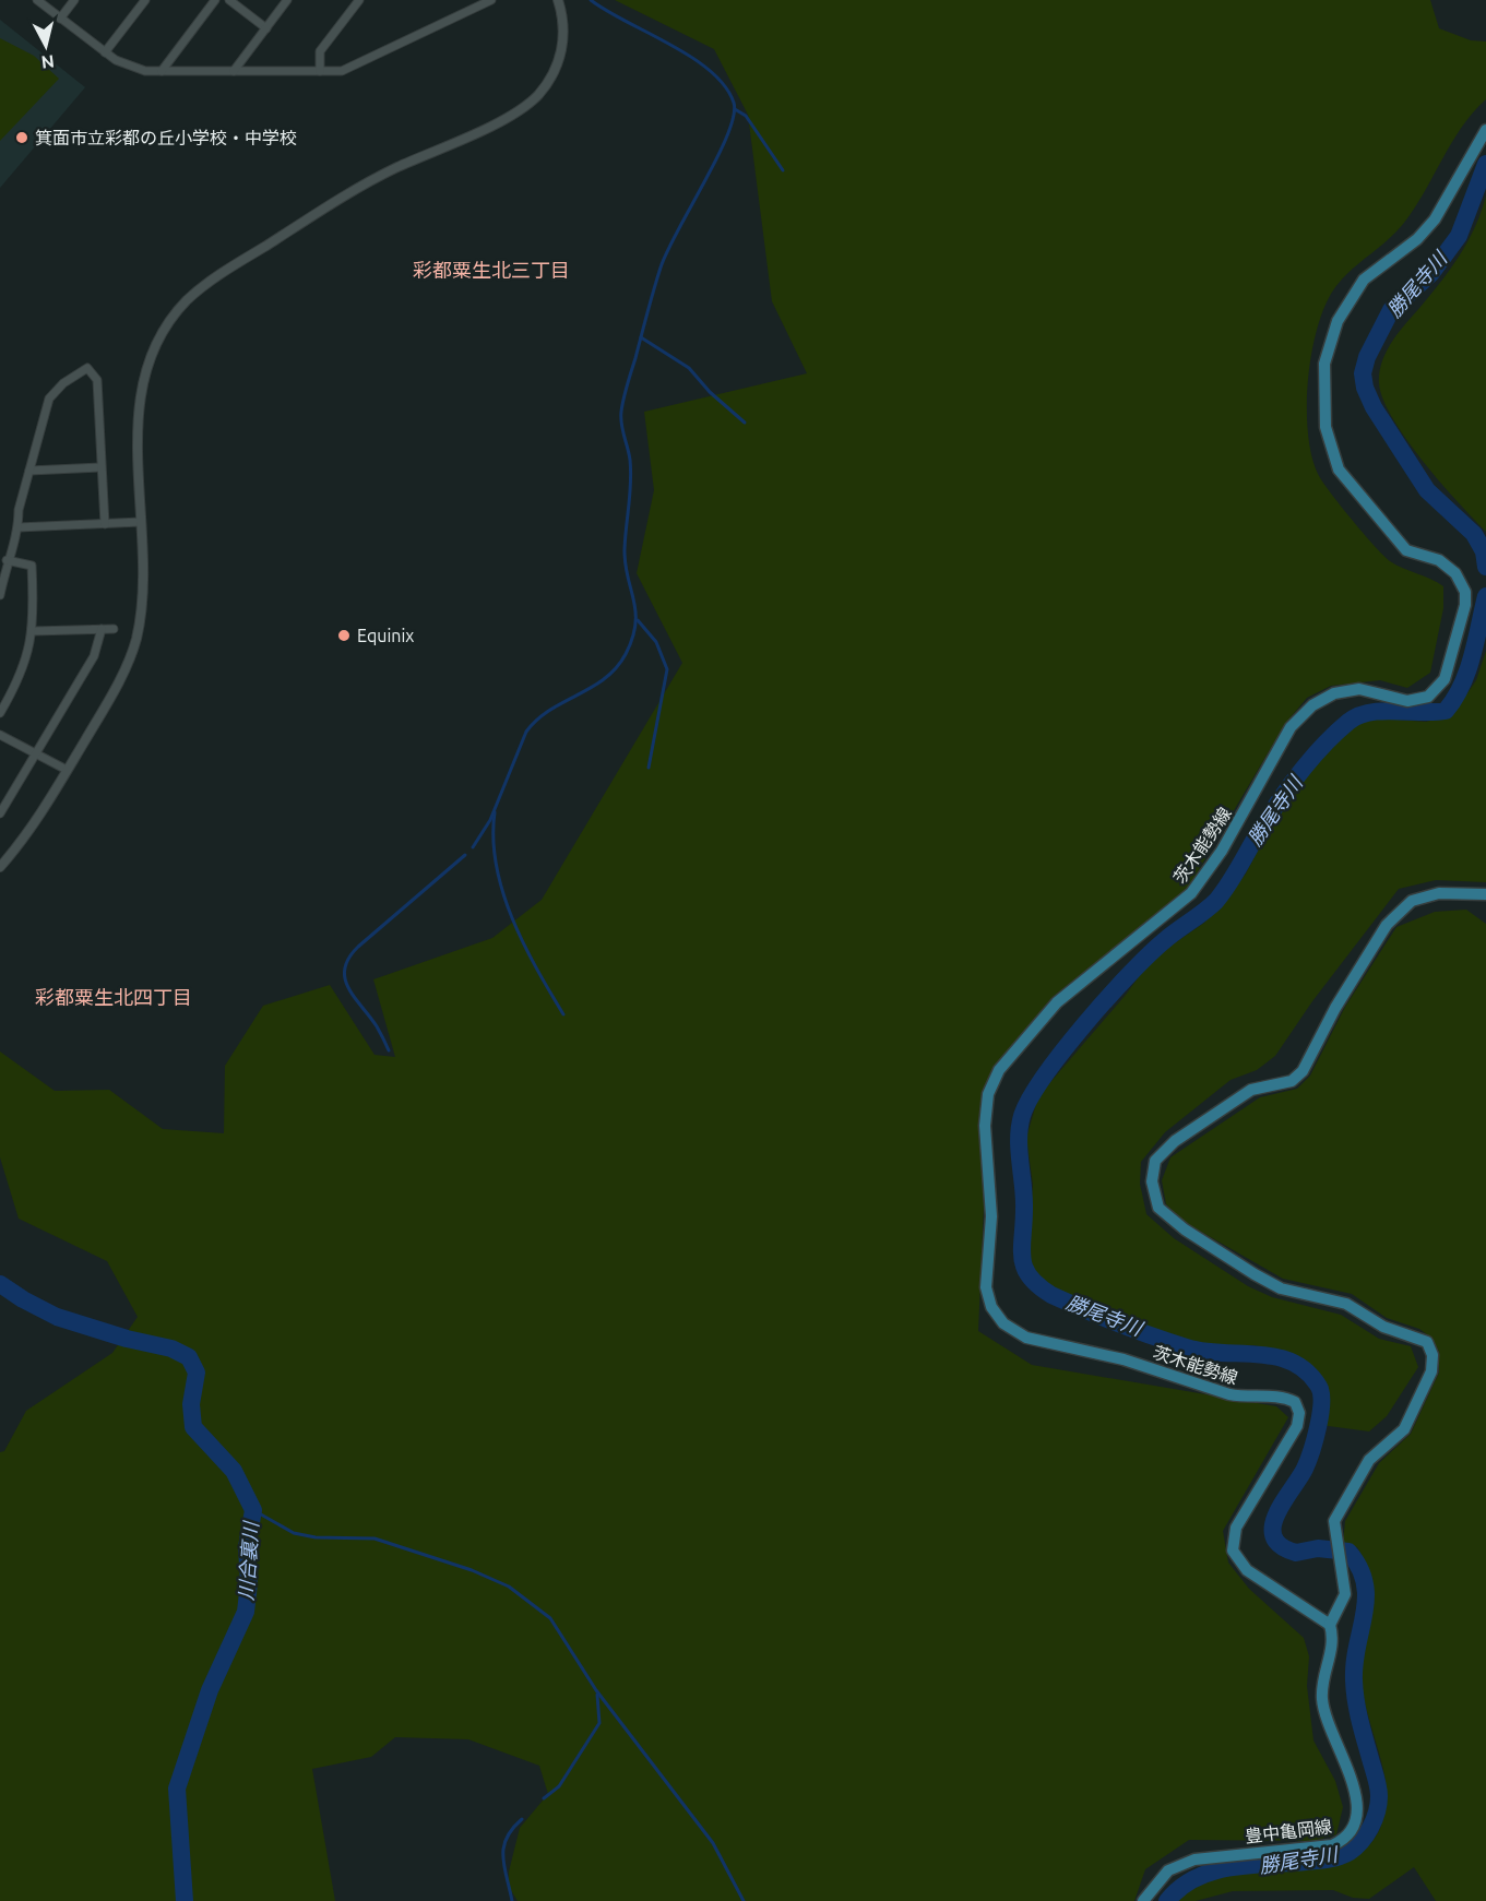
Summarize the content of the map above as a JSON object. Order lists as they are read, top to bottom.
{
  "streets": {
    "main road": ["茨木能勢線", "豊中亀岡線"]
  },
  "crossings": [
    ["茨木能勢線", "豊中亀岡線"]
  ],
  "districts": ["彩都粟生北三丁目", "彩都粟生北四丁目"],
  "water": ["勝尾寺川", "川合裏川"],
  "places": ["箕面市立彩都の丘小学校・中学校", "Equinix"],
  "north": "bottom"
}
